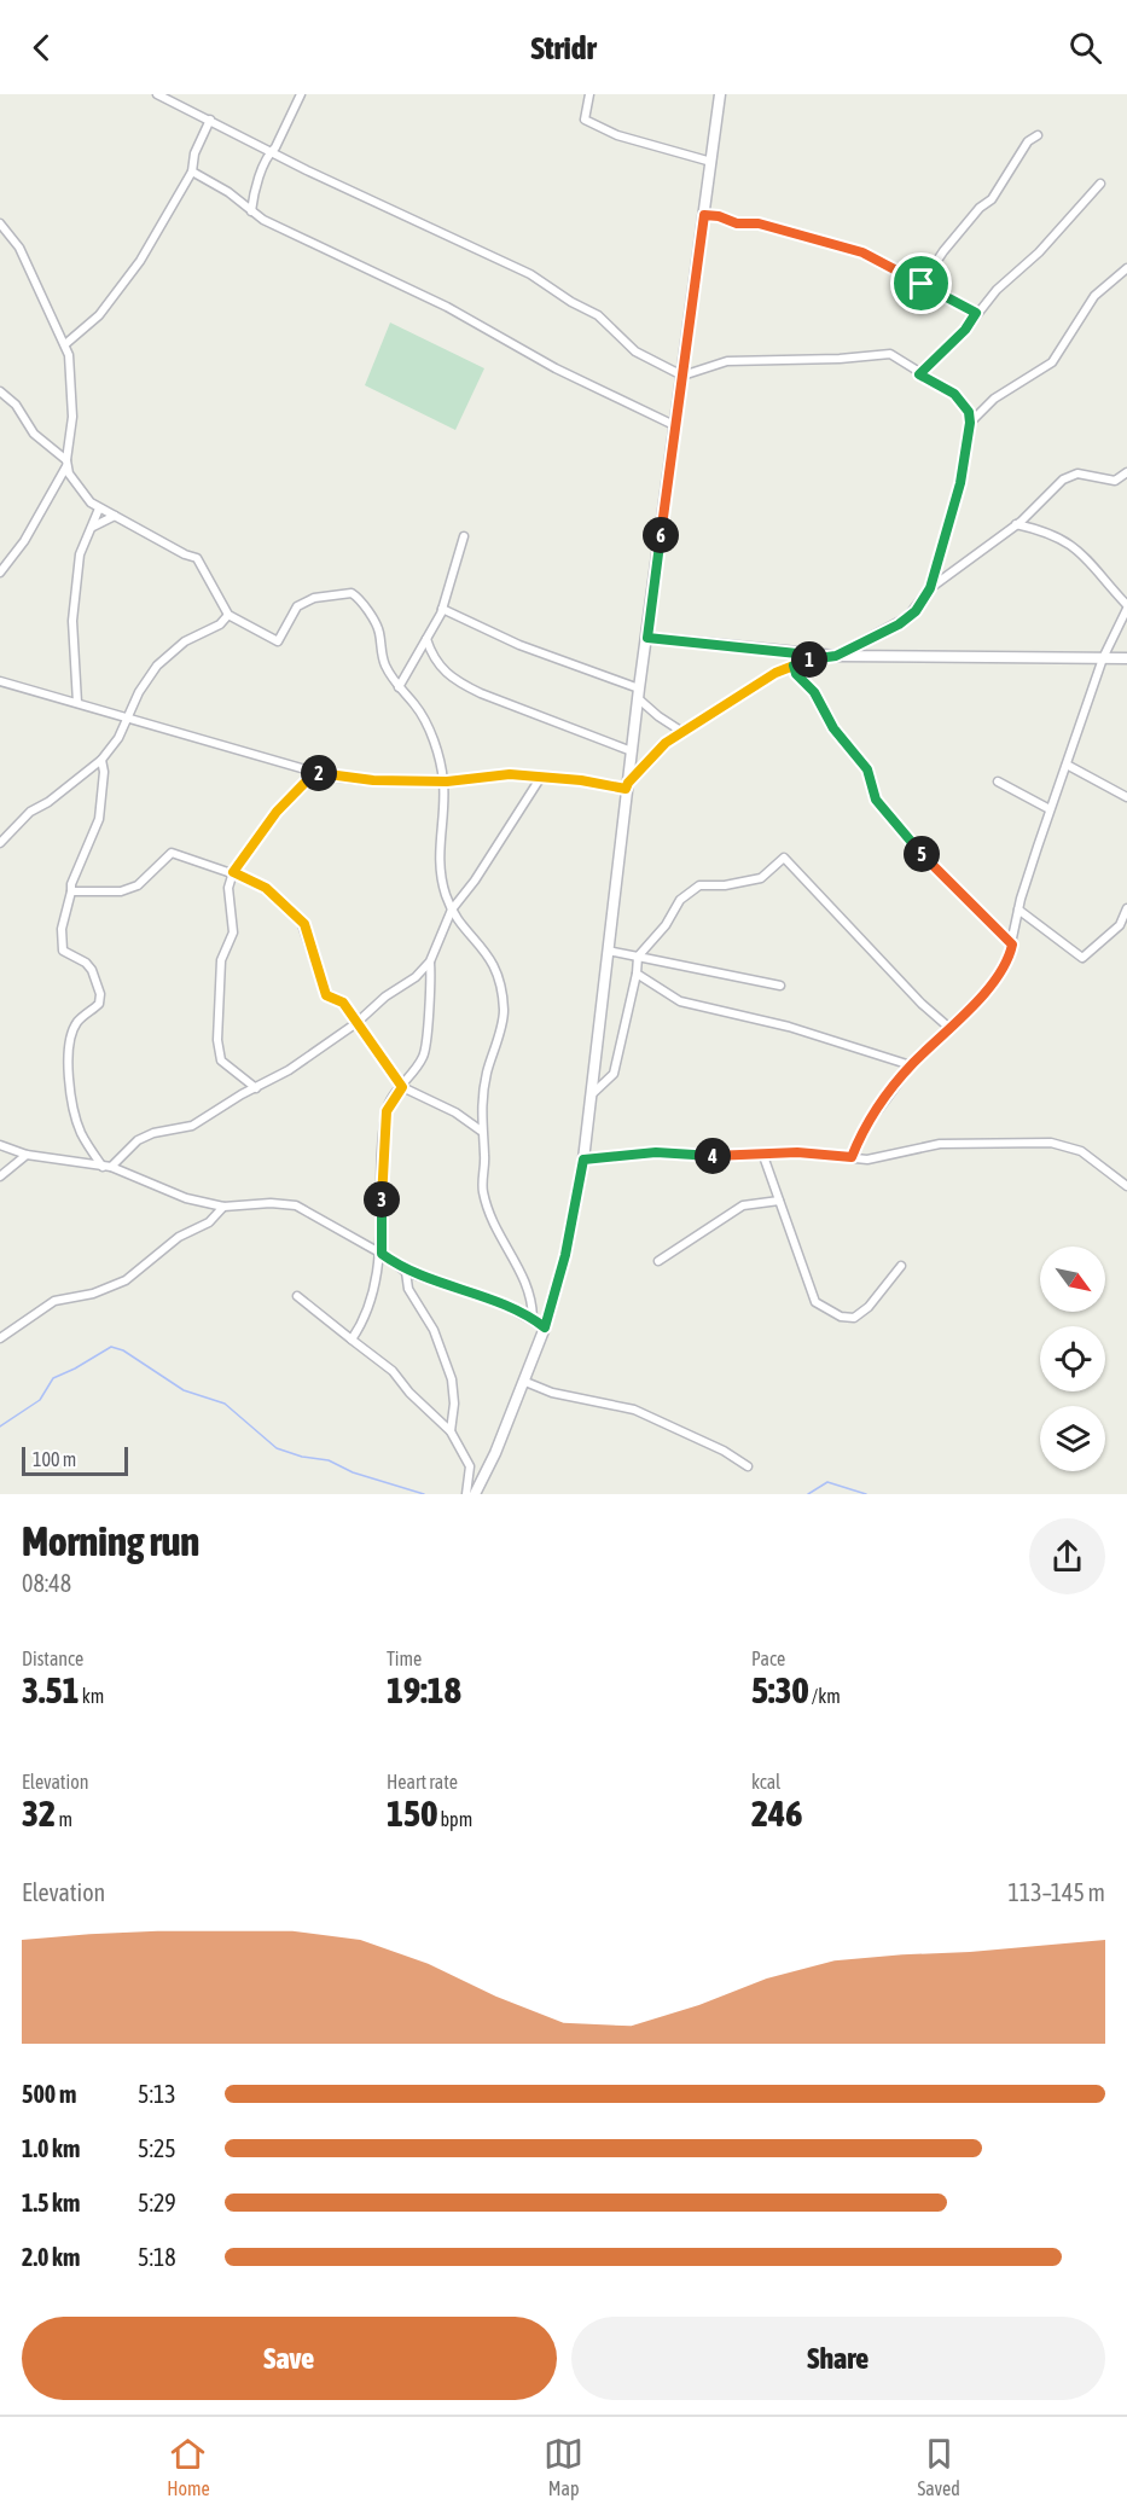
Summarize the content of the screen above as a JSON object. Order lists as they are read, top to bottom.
{
  "scale_bar": "100 m",
  "north": "bottom right",
  "page": {
    "header": "Stridr",
    "pins": [
      "6",
      "1",
      "2",
      "5",
      "4",
      "3"
    ],
    "scale": "100 m",
    "heading": ["Morning run", "08:48"],
    "stats": [
      ["Distance", "3.51 km"],
      ["Time", "19:18"],
      ["Pace", "5:30 /km"],
      ["Elevation", "32 m"],
      ["Heart rate", "150 bpm"],
      ["kcal", "246"]
    ],
    "chart": ["Elevation", "113–145 m"],
    "list": [
      {
        "name": "500 m",
        "note": "5:13"
      },
      {
        "name": "1.0 km",
        "note": "5:25"
      },
      {
        "name": "1.5 km",
        "note": "5:29"
      },
      {
        "name": "2.0 km",
        "note": "5:18"
      }
    ],
    "buttons": ["Save", "Share"],
    "tabs": ["Home", "Map", "Saved"]
  }
}
